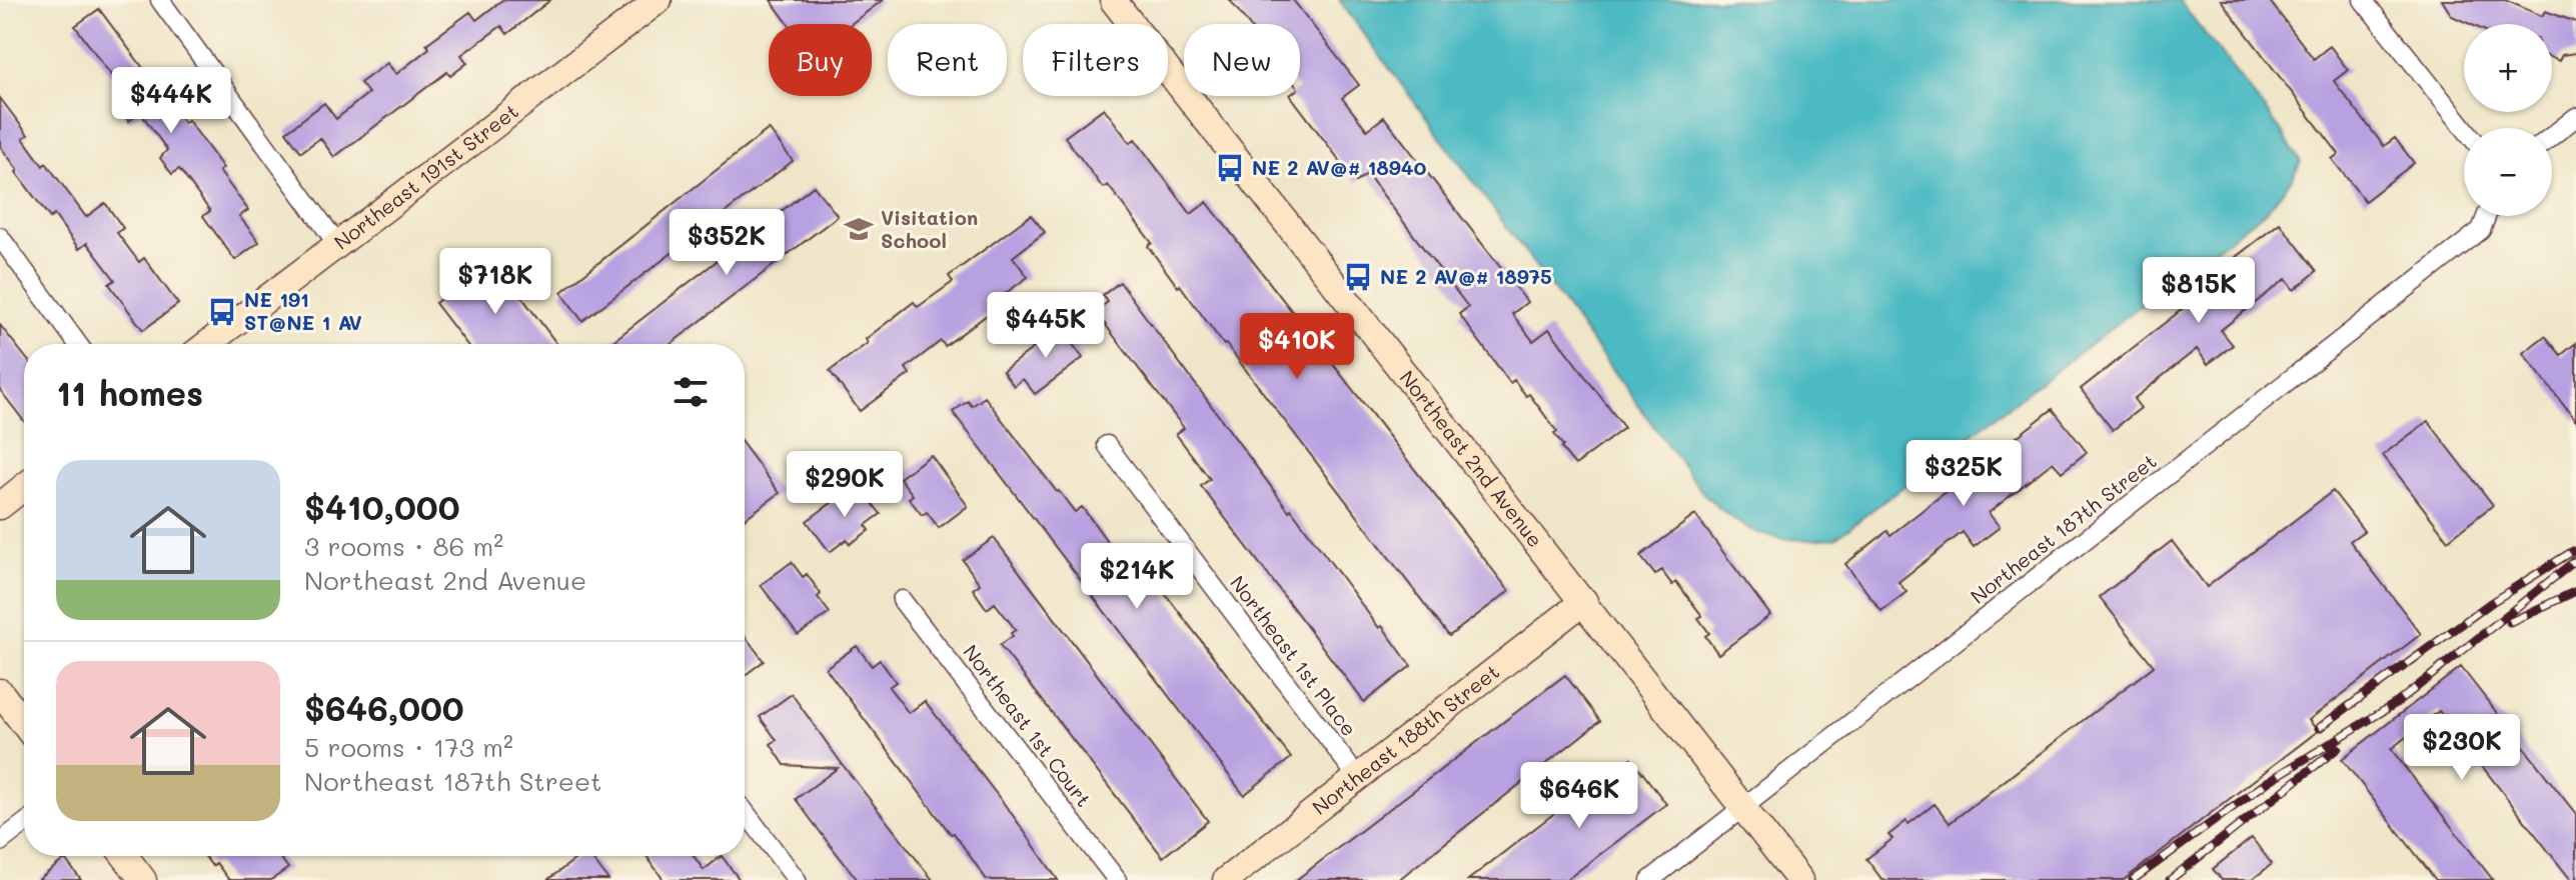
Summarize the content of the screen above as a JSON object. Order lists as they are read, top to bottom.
{
  "streets": {
    "street": [
      "Northeast 191st Street",
      "Northeast 2nd Avenue",
      "Northeast 187th Street",
      "Northeast 1st Place",
      "Northeast 1st Court",
      "Northeast 188th Street"
    ]
  },
  "crossings": [
    ["Northeast 2nd Avenue", "Northeast 187th Street"],
    ["Northeast 2nd Avenue", "Northeast 188th Street"],
    ["Northeast 1st Place", "Northeast 188th Street"]
  ],
  "places": {
    "bus stop": ["NE 2 AV@# 18940", "NE 2 AV@# 18975", "NE 191 ST@NE 1 AV"],
    "school or university": ["Visitation School"]
  },
  "page": {
    "map_buttons": ["+", "−"],
    "chip": [
      "Buy",
      "Rent",
      "Filters",
      "New"
    ],
    "price": [
      "$444K",
      "$352K",
      "$718K",
      "$815K",
      "$445K",
      "$410K",
      "$325K",
      "$290K",
      "$214K",
      "$230K",
      "$646K"
    ],
    "heading": "11 homes",
    "list": [
      {
        "name": "$410,000",
        "note": "3 rooms · 86 m² · Northeast 2nd Avenue"
      },
      {
        "name": "$646,000",
        "note": "5 rooms · 173 m² · Northeast 187th Street"
      }
    ]
  }
}
